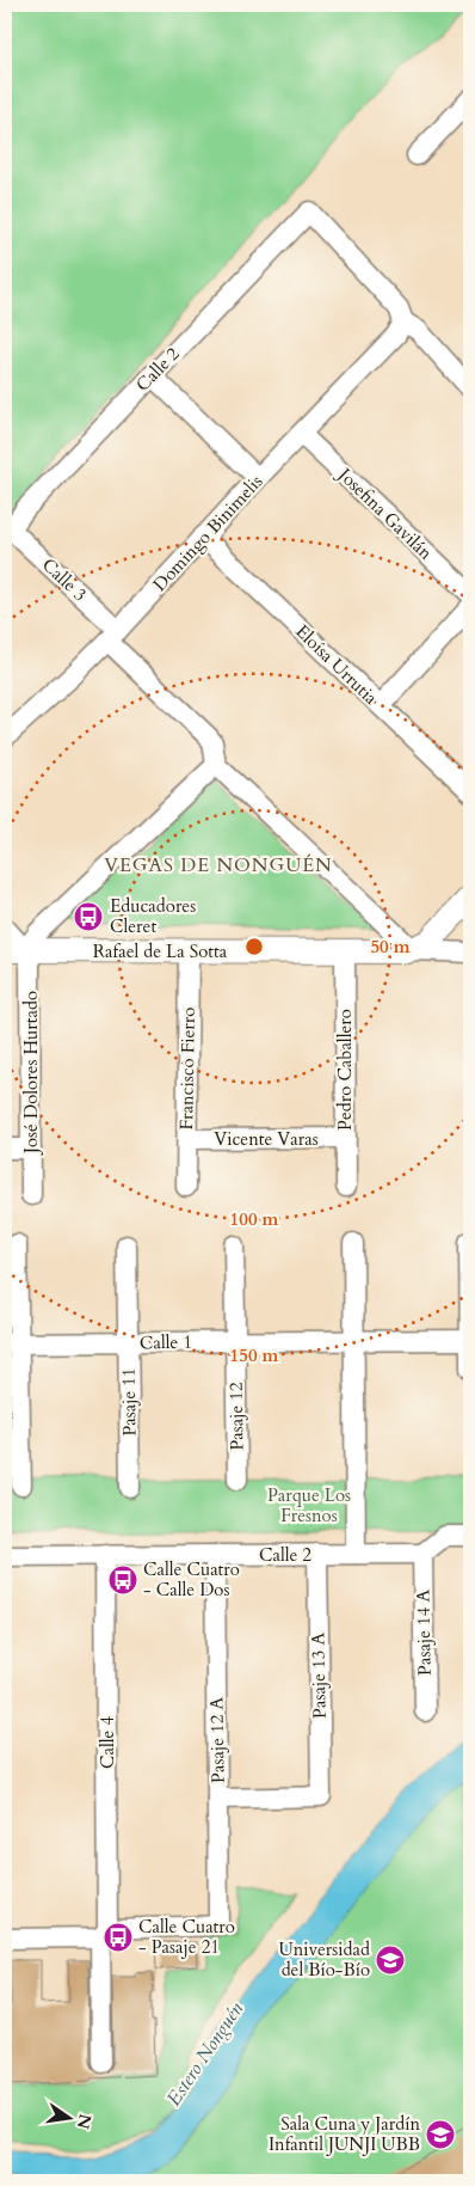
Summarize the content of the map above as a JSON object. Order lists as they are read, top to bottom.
{
  "streets": {
    "street": [
      "Calle 2",
      "Josefina Gavilán",
      "Domingo Binimelis",
      "Calle 3",
      "Eloísa Urrutia",
      "Rafael de La Sotta",
      "Francisco Fierro",
      "Pedro Caballero",
      "José Dolores Hurtado",
      "Vicente Varas",
      "Calle 1",
      "Pasaje 11",
      "Pasaje 12",
      "Pasaje 14 A",
      "Pasaje 13 A",
      "Pasaje 12 A",
      "Calle 4"
    ]
  },
  "crossings": [
    ["Calle 2", "Domingo Binimelis"],
    ["Calle 2", "Calle 3"],
    ["Calle 2", "Pasaje 14 A"],
    ["Calle 2", "Pasaje 13 A"],
    ["Calle 2", "Pasaje 12 A"],
    ["Calle 2", "Calle 4"],
    ["Josefina Gavilán", "Domingo Binimelis"],
    ["Domingo Binimelis", "Calle 3"],
    ["Domingo Binimelis", "Eloísa Urrutia"],
    ["Rafael de La Sotta", "Francisco Fierro"],
    ["Rafael de La Sotta", "Pedro Caballero"],
    ["Rafael de La Sotta", "José Dolores Hurtado"],
    ["Francisco Fierro", "Vicente Varas"],
    ["Pedro Caballero", "Vicente Varas"],
    ["Calle 1", "Pasaje 11"],
    ["Calle 1", "Pasaje 12"],
    ["Pasaje 13 A", "Pasaje 12 A"],
    ["Pasaje 12 A", "Calle 4"]
  ],
  "districts": ["VEGAS DE NONGUÉN"],
  "water": ["Estero Nonguén"],
  "parks": ["Parque Los Fresnos"],
  "places": {
    "bus stop": ["Educadores Cleret", "Calle Cuatro - Calle Dos", "Calle Cuatro - Pasaje 21"],
    "school or university": ["Universidad del Bío-Bío", "Sala Cuna y Jardín Infantil JUNJI UBB"]
  },
  "north": "right",
  "rings": ["50 m", "100 m", "150 m"]
}
